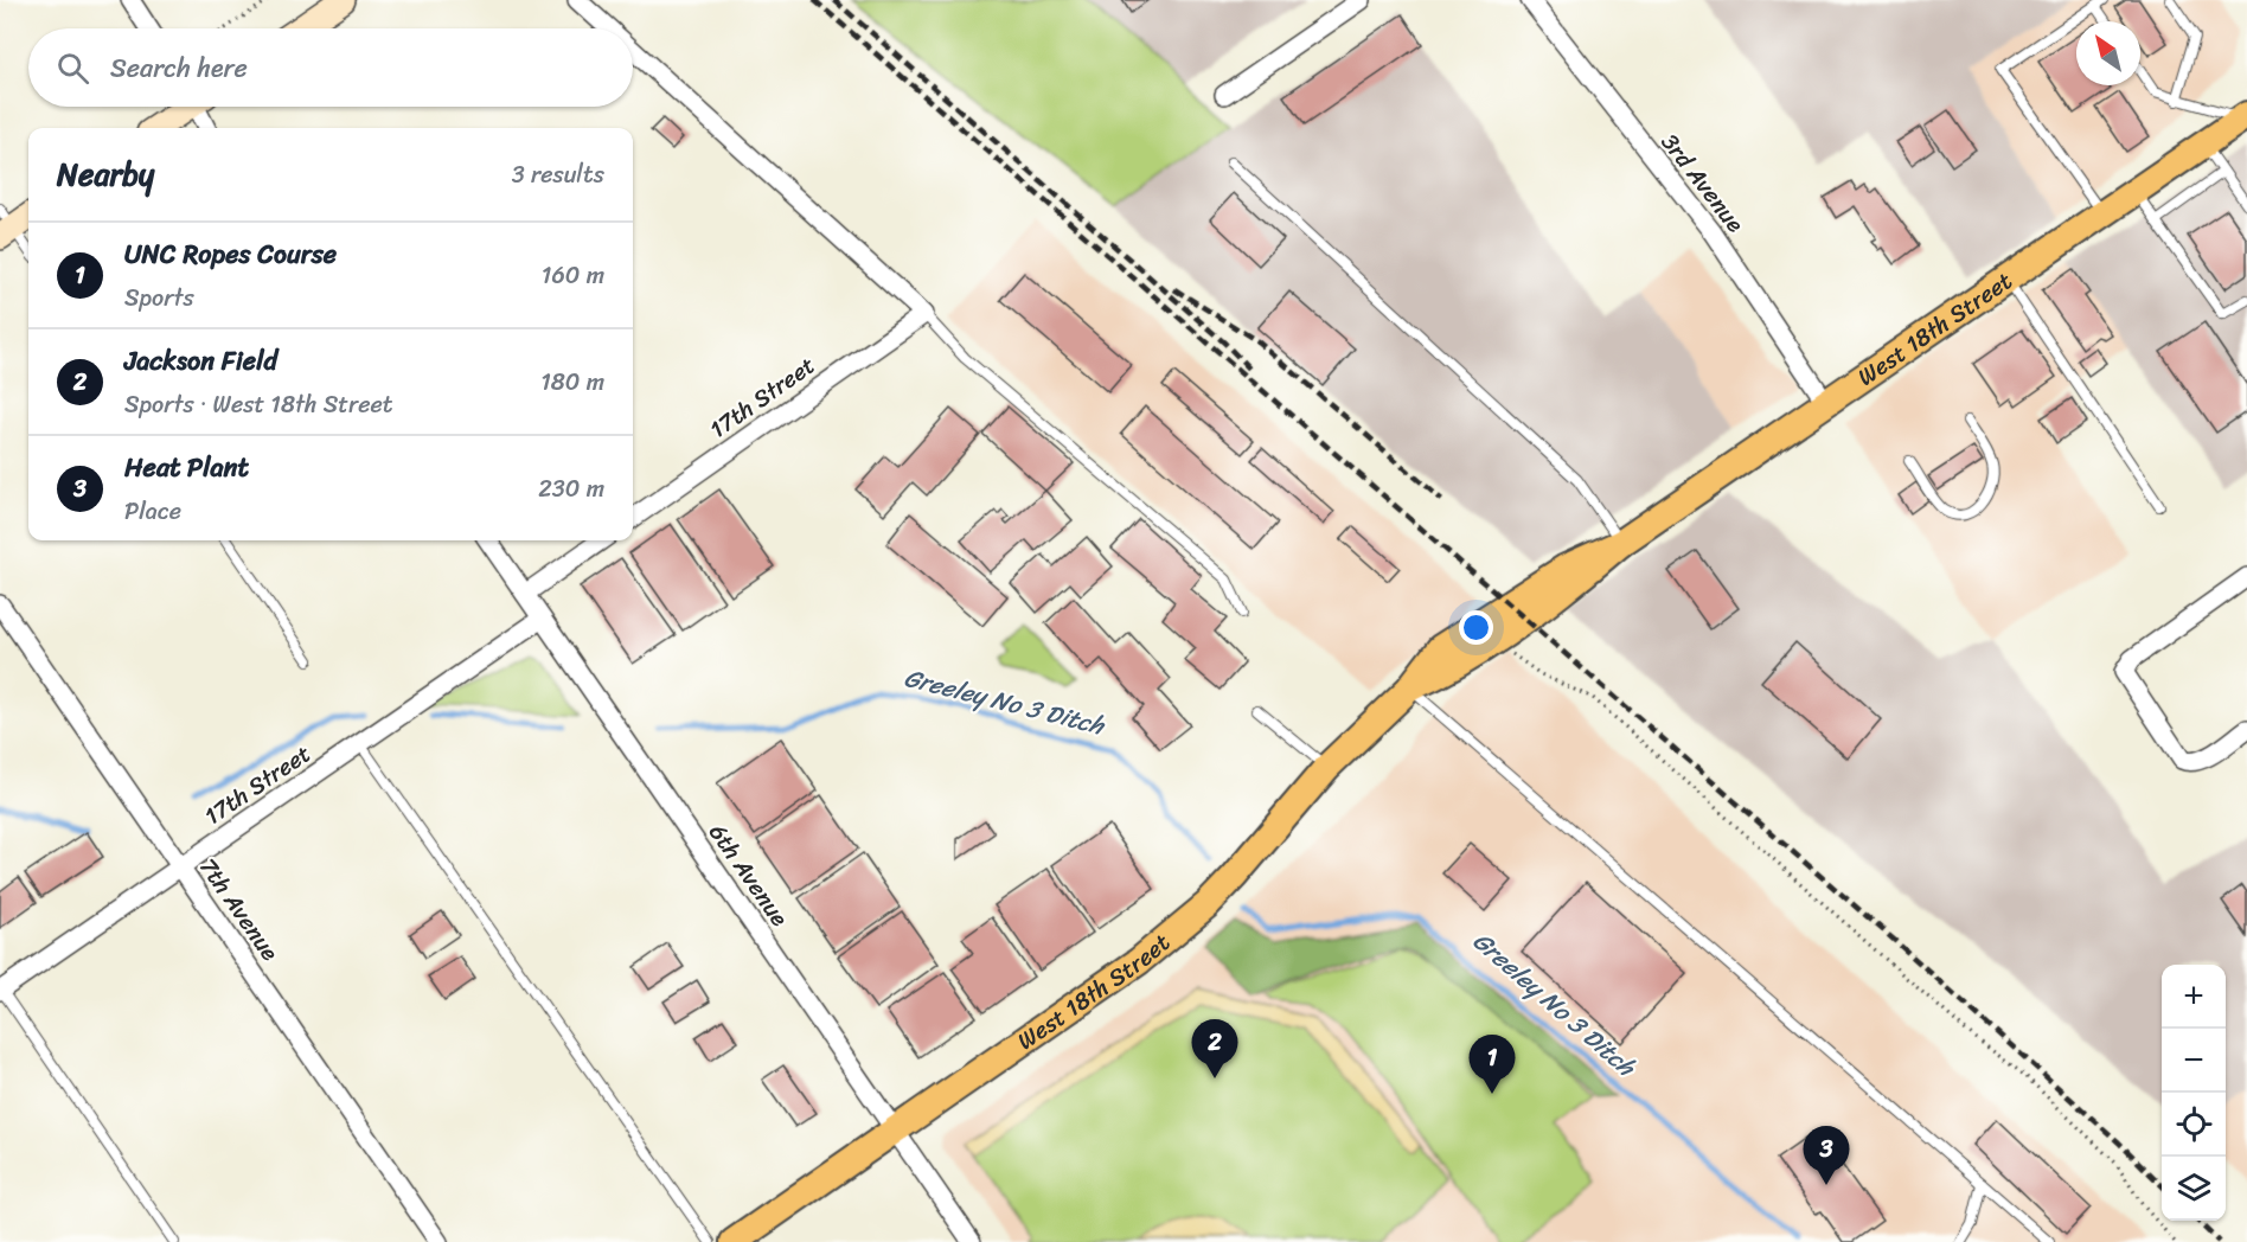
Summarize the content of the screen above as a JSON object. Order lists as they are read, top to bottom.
{
  "streets": {
    "main road": ["West 18th Street"],
    "street": [
      "3rd Avenue",
      "17th Street",
      "6th Avenue",
      "7th Avenue"
    ]
  },
  "crossings": [
    ["3rd Avenue", "West 18th Street"],
    ["West 18th Street", "6th Avenue"],
    ["17th Street", "6th Avenue"],
    ["17th Street", "7th Avenue"]
  ],
  "water": ["Greeley No 3 Ditch"],
  "north": "top left",
  "page": {
    "search": "Search here",
    "heading": ["Nearby", "3 results"],
    "list": [
      {
        "mark": "1",
        "name": "UNC Ropes Course",
        "note": "Sports",
        "value": "160 m"
      },
      {
        "mark": "2",
        "name": "Jackson Field",
        "note": "Sports · West 18th Street",
        "value": "180 m"
      },
      {
        "mark": "3",
        "name": "Heat Plant",
        "note": "Place",
        "value": "230 m"
      }
    ],
    "map_buttons": ["+", "−"],
    "pins": ["2", "1", "3"]
  }
}
